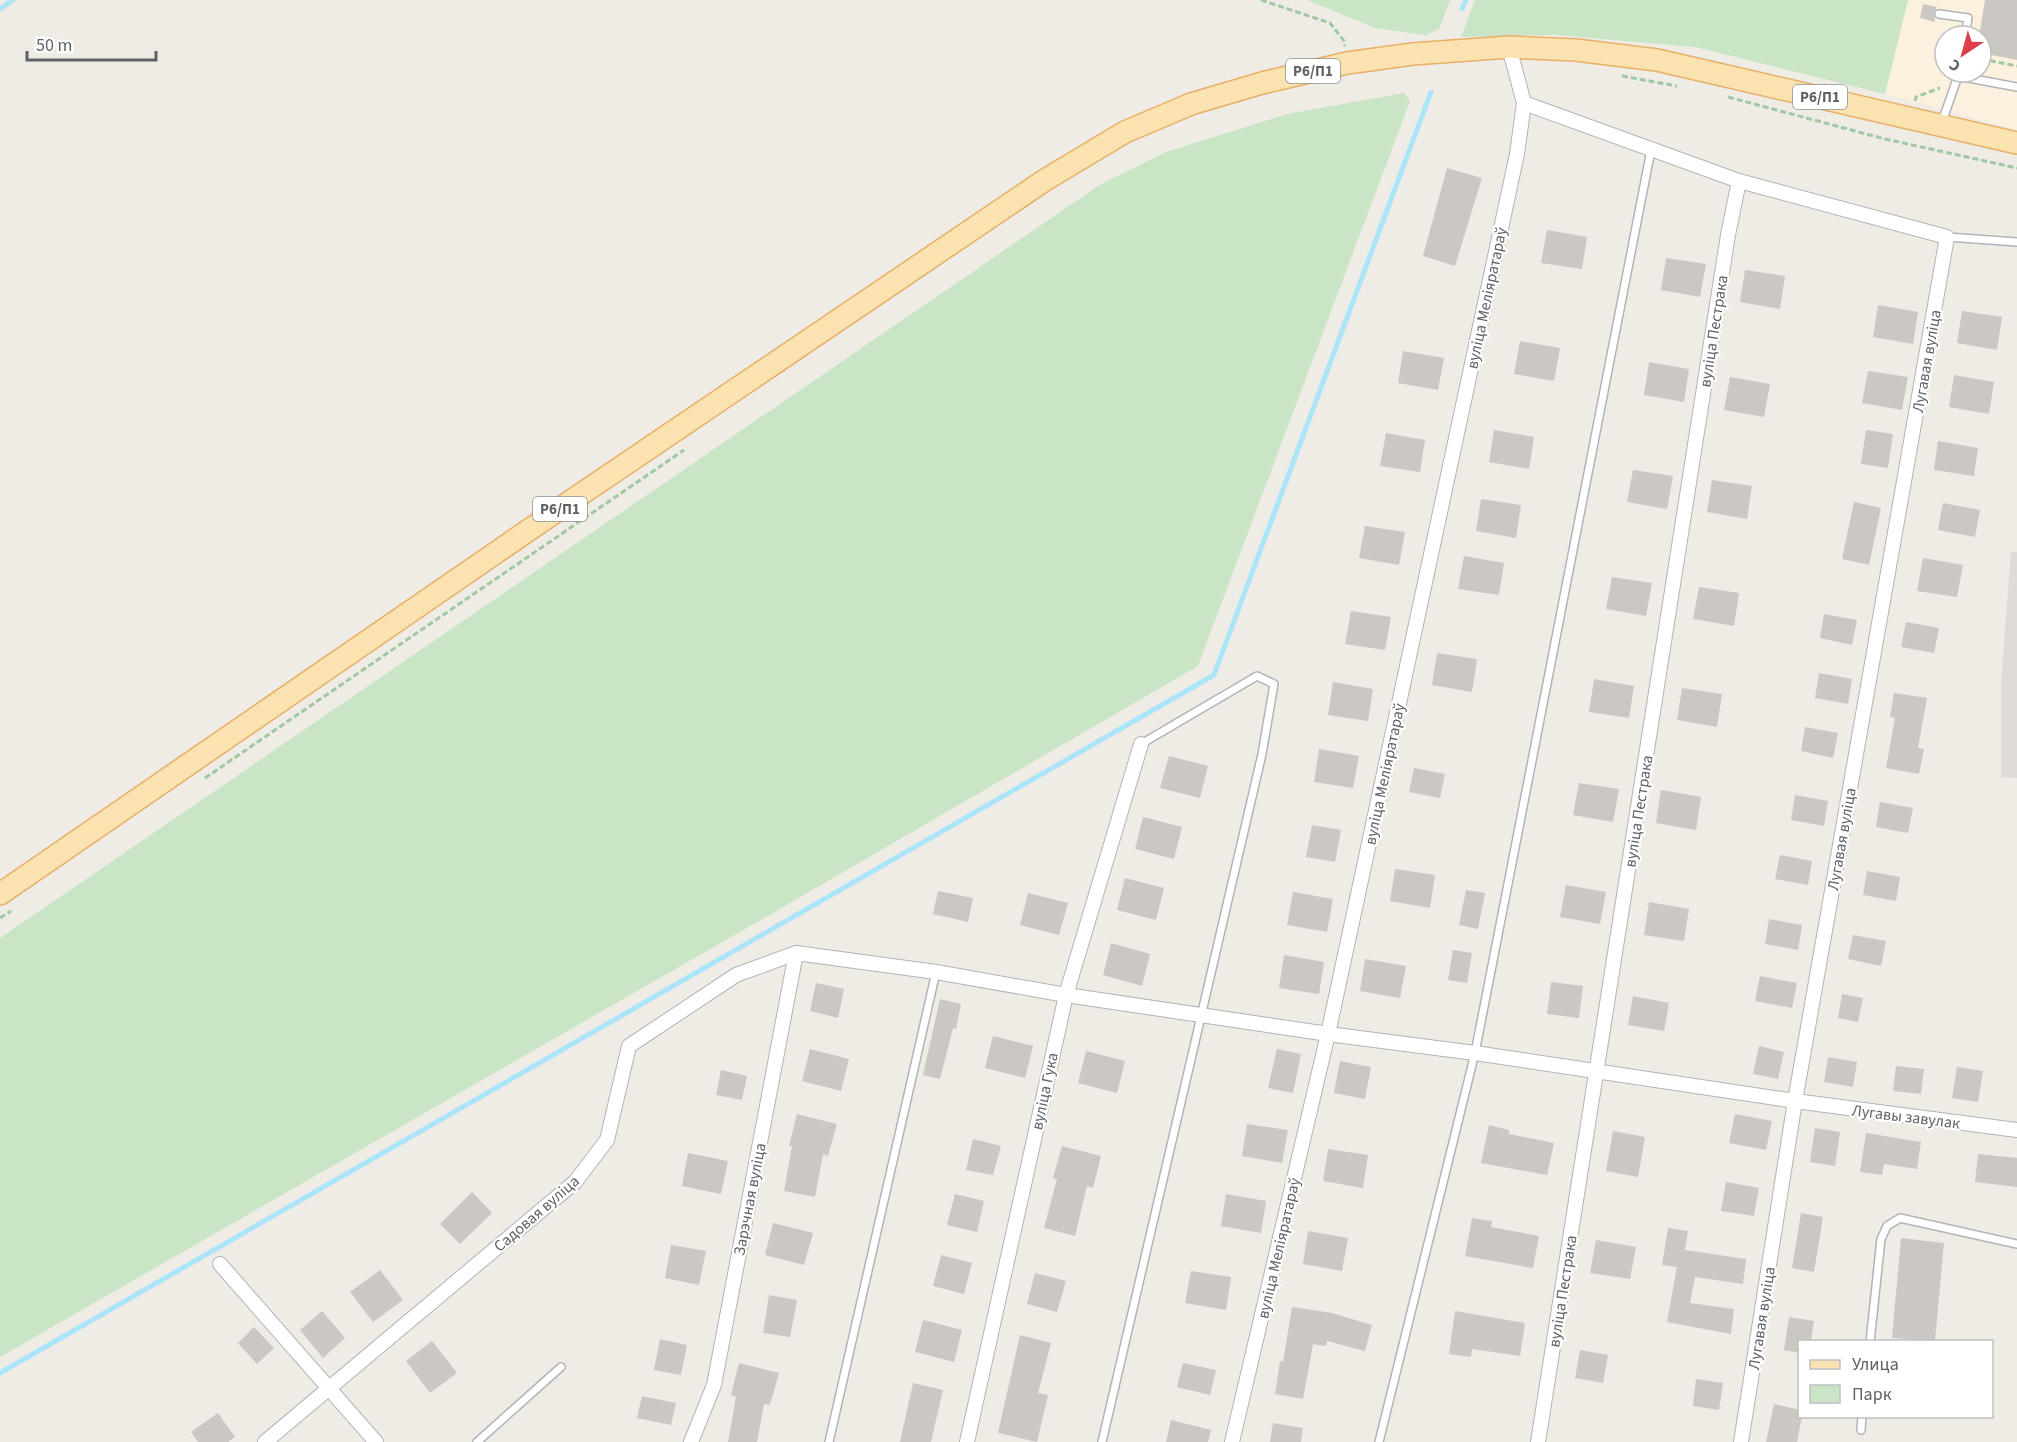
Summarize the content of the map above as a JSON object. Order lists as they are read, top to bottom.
{
  "streets": {
    "main road": ["Р6/П1"],
    "street": [
      "вуліца Меліяратараў",
      "вуліца Пестрака",
      "Лугавая вуліца",
      "вуліца Гука",
      "Лугавы завулак",
      "Зарэчная вуліца",
      "Садовая вуліца"
    ]
  },
  "crossings": [
    ["вуліца Меліяратараў", "Лугавы завулак"],
    ["вуліца Пестрака", "Лугавы завулак"],
    ["Лугавая вуліца", "Лугавы завулак"],
    ["вуліца Гука", "Лугавы завулак"],
    ["Лугавы завулак", "Зарэчная вуліца"],
    ["Лугавы завулак", "Садовая вуліца"],
    ["Зарэчная вуліца", "Садовая вуліца"]
  ],
  "legend": ["Улица", "Парк"],
  "scale_bar": "50 m",
  "north": "bottom left"
}
